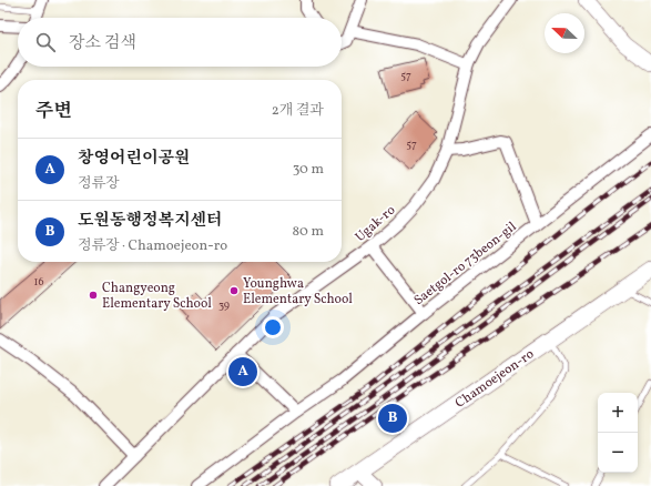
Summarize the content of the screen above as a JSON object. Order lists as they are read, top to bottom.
{
  "streets": {
    "main road": ["Chamoejeon-ro"],
    "street": ["Ugak-ro", "Saetgol-ro 73beon-gil"]
  },
  "places": ["Younghwa Elementary School", "Changyeong Elementary School"],
  "house_numbers": [
    "57",
    "57",
    "16",
    "39"
  ],
  "north": "top left",
  "page": {
    "search": "장소 검색",
    "heading": ["주변", "2개 결과"],
    "list": [
      {
        "mark": "A",
        "name": "창영어린이공원",
        "note": "정류장",
        "value": "30 m"
      },
      {
        "mark": "B",
        "name": "도원동행정복지센터",
        "note": "정류장 · Chamoejeon-ro",
        "value": "80 m"
      }
    ],
    "pins": ["A", "B"],
    "map_buttons": ["+", "−"]
  }
}
